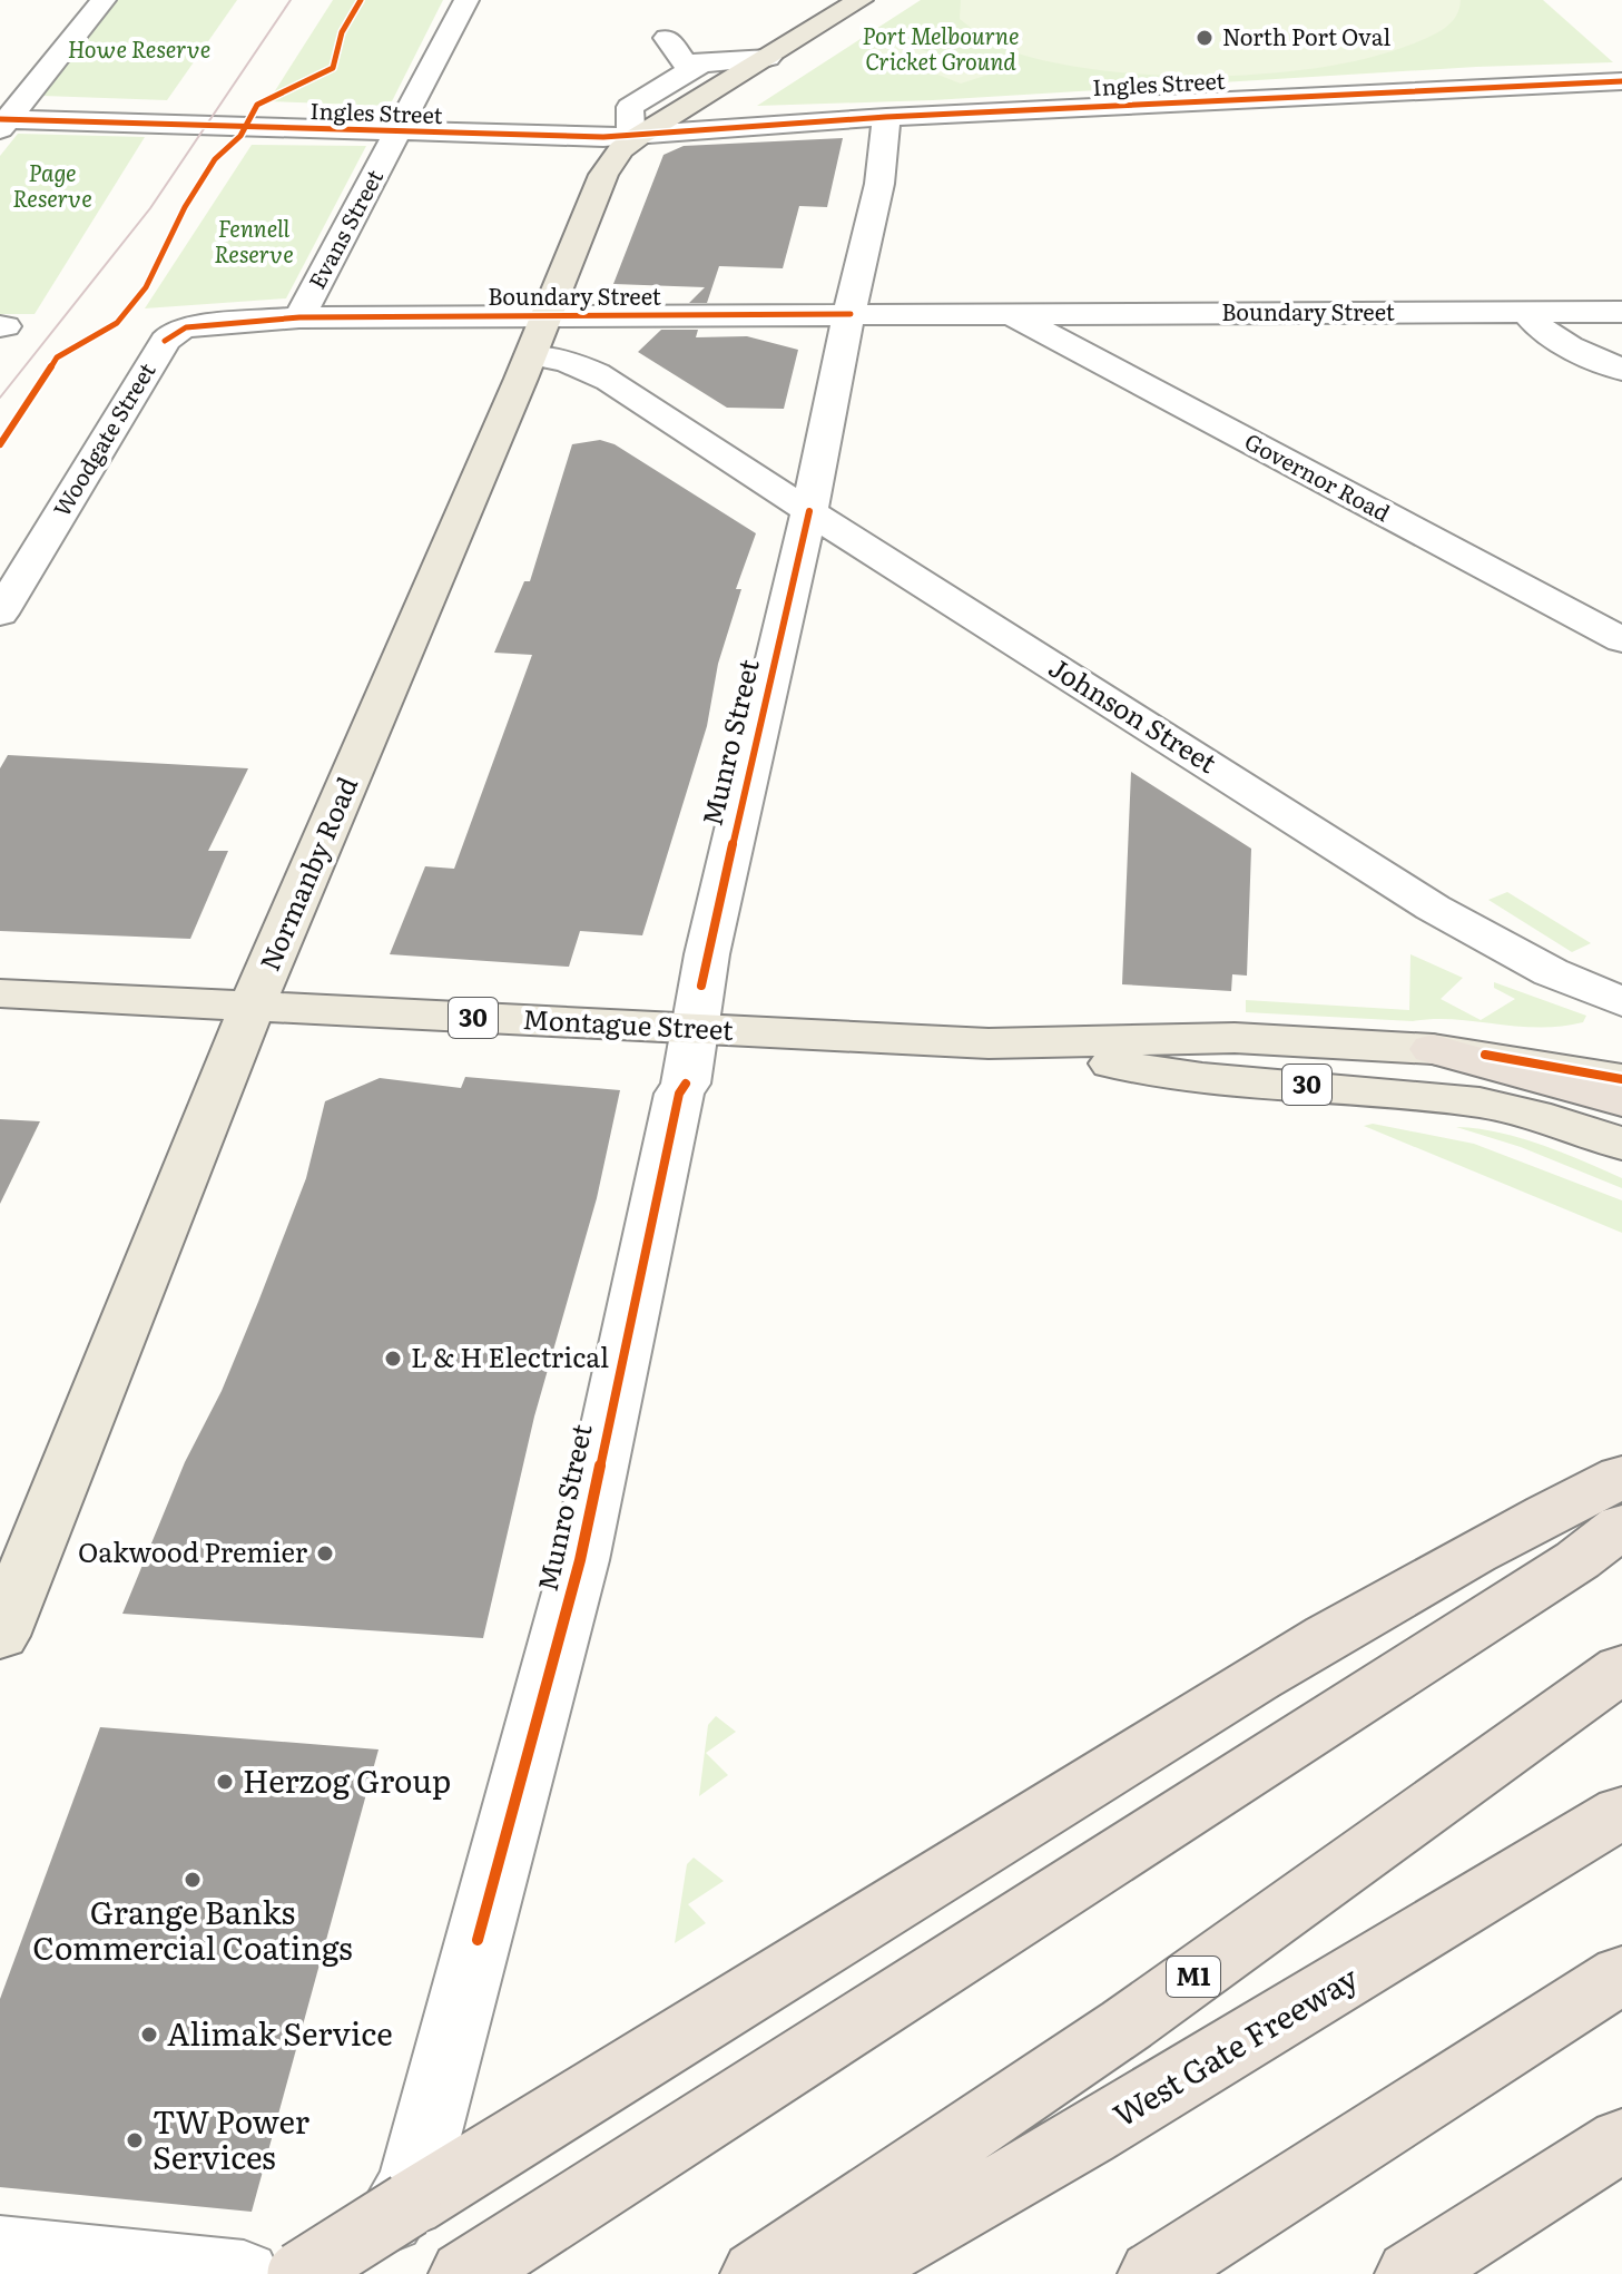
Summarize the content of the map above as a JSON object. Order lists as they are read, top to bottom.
{
  "streets": {
    "highway": ["M1", "West Gate Freeway"],
    "main road": ["Normanby Road", "30", "Montague Street"],
    "street": [
      "Ingles Street",
      "Evans Street",
      "Boundary Street",
      "Woodgate Street",
      "Governor Road",
      "Johnson Street",
      "Munro Street"
    ]
  },
  "crossings": [
    ["Ingles Street", "Evans Street"],
    ["Ingles Street", "Munro Street"],
    ["Ingles Street", "Normanby Road"],
    ["Evans Street", "Boundary Street"],
    ["Evans Street", "Woodgate Street"],
    ["Boundary Street", "Woodgate Street"],
    ["Boundary Street", "Governor Road"],
    ["Boundary Street", "Munro Street"],
    ["Boundary Street", "Normanby Road"],
    ["Johnson Street", "Munro Street"],
    ["Johnson Street", "Normanby Road"],
    ["Munro Street", "Montague Street"],
    ["Normanby Road", "Montague Street"]
  ],
  "parks": [
    "Port Melbourne Cricket Ground",
    "Howe Reserve",
    "Page Reserve",
    "Fennell Reserve"
  ],
  "places": [
    "North Port Oval",
    "L & H Electrical",
    "Oakwood Premier",
    "Herzog Group",
    "Grange Banks Commercial Coatings",
    "Alimak Service",
    "TW Power Services"
  ]
}
